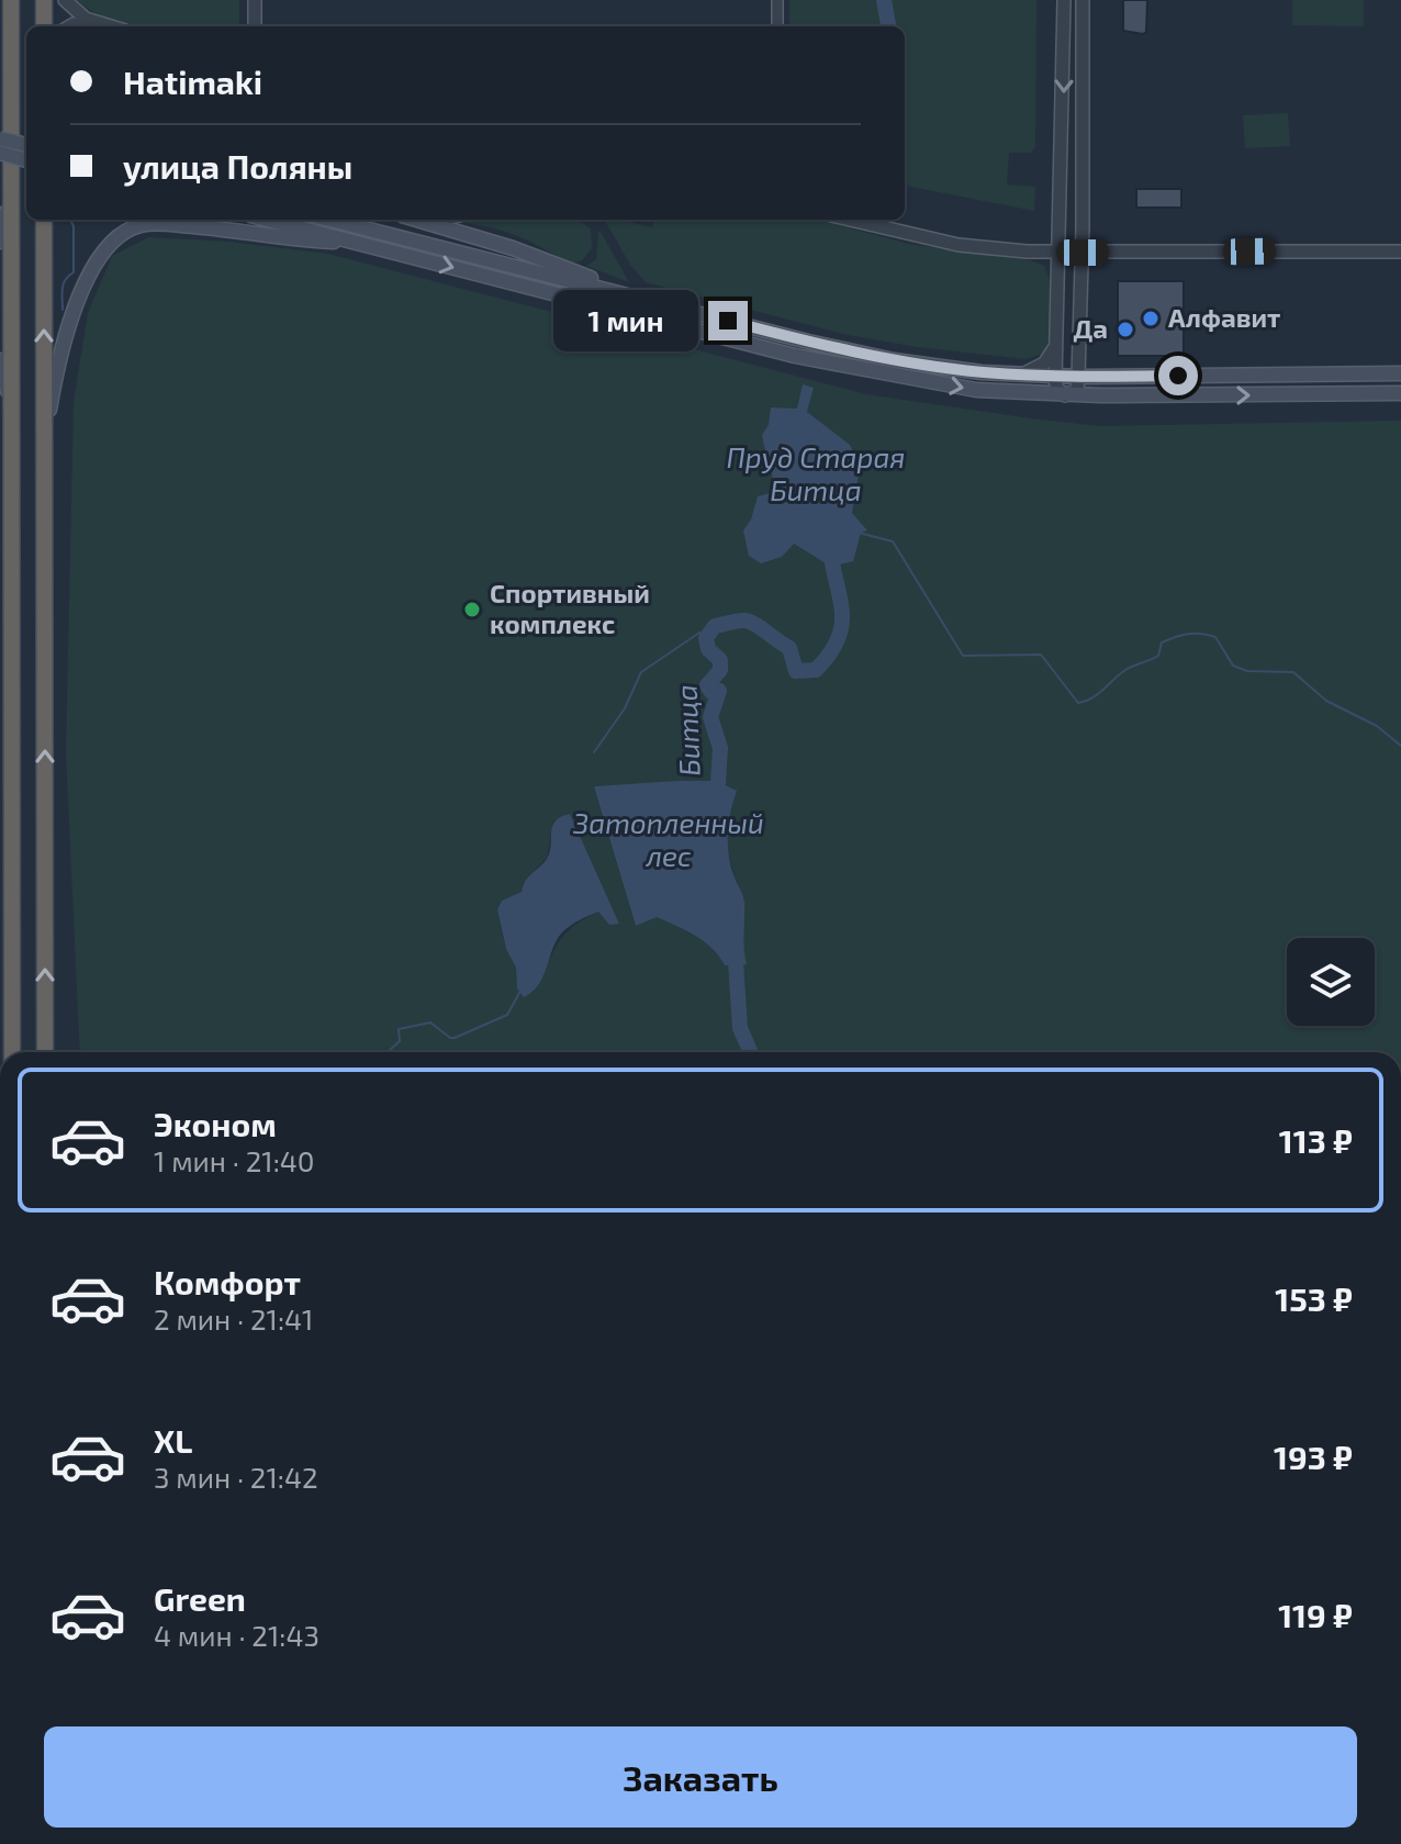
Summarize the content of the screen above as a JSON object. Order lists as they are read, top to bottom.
{
  "water": ["Пруд Старая Битца", "Битца", "Затопленный лес"],
  "places": ["Алфавит", "Да", "Спортивный комплекс"],
  "page": {
    "banner": ["Hatimaki", "улица Поляны"],
    "bubble": "1 мин",
    "list": [
      {
        "name": "Эконом",
        "note": "1 мин · 21:40",
        "value": "113 ₽"
      },
      {
        "name": "Комфорт",
        "note": "2 мин · 21:41",
        "value": "153 ₽"
      },
      {
        "name": "XL",
        "note": "3 мин · 21:42",
        "value": "193 ₽"
      },
      {
        "name": "Green",
        "note": "4 мин · 21:43",
        "value": "119 ₽"
      }
    ],
    "buttons": "Заказать"
  }
}
